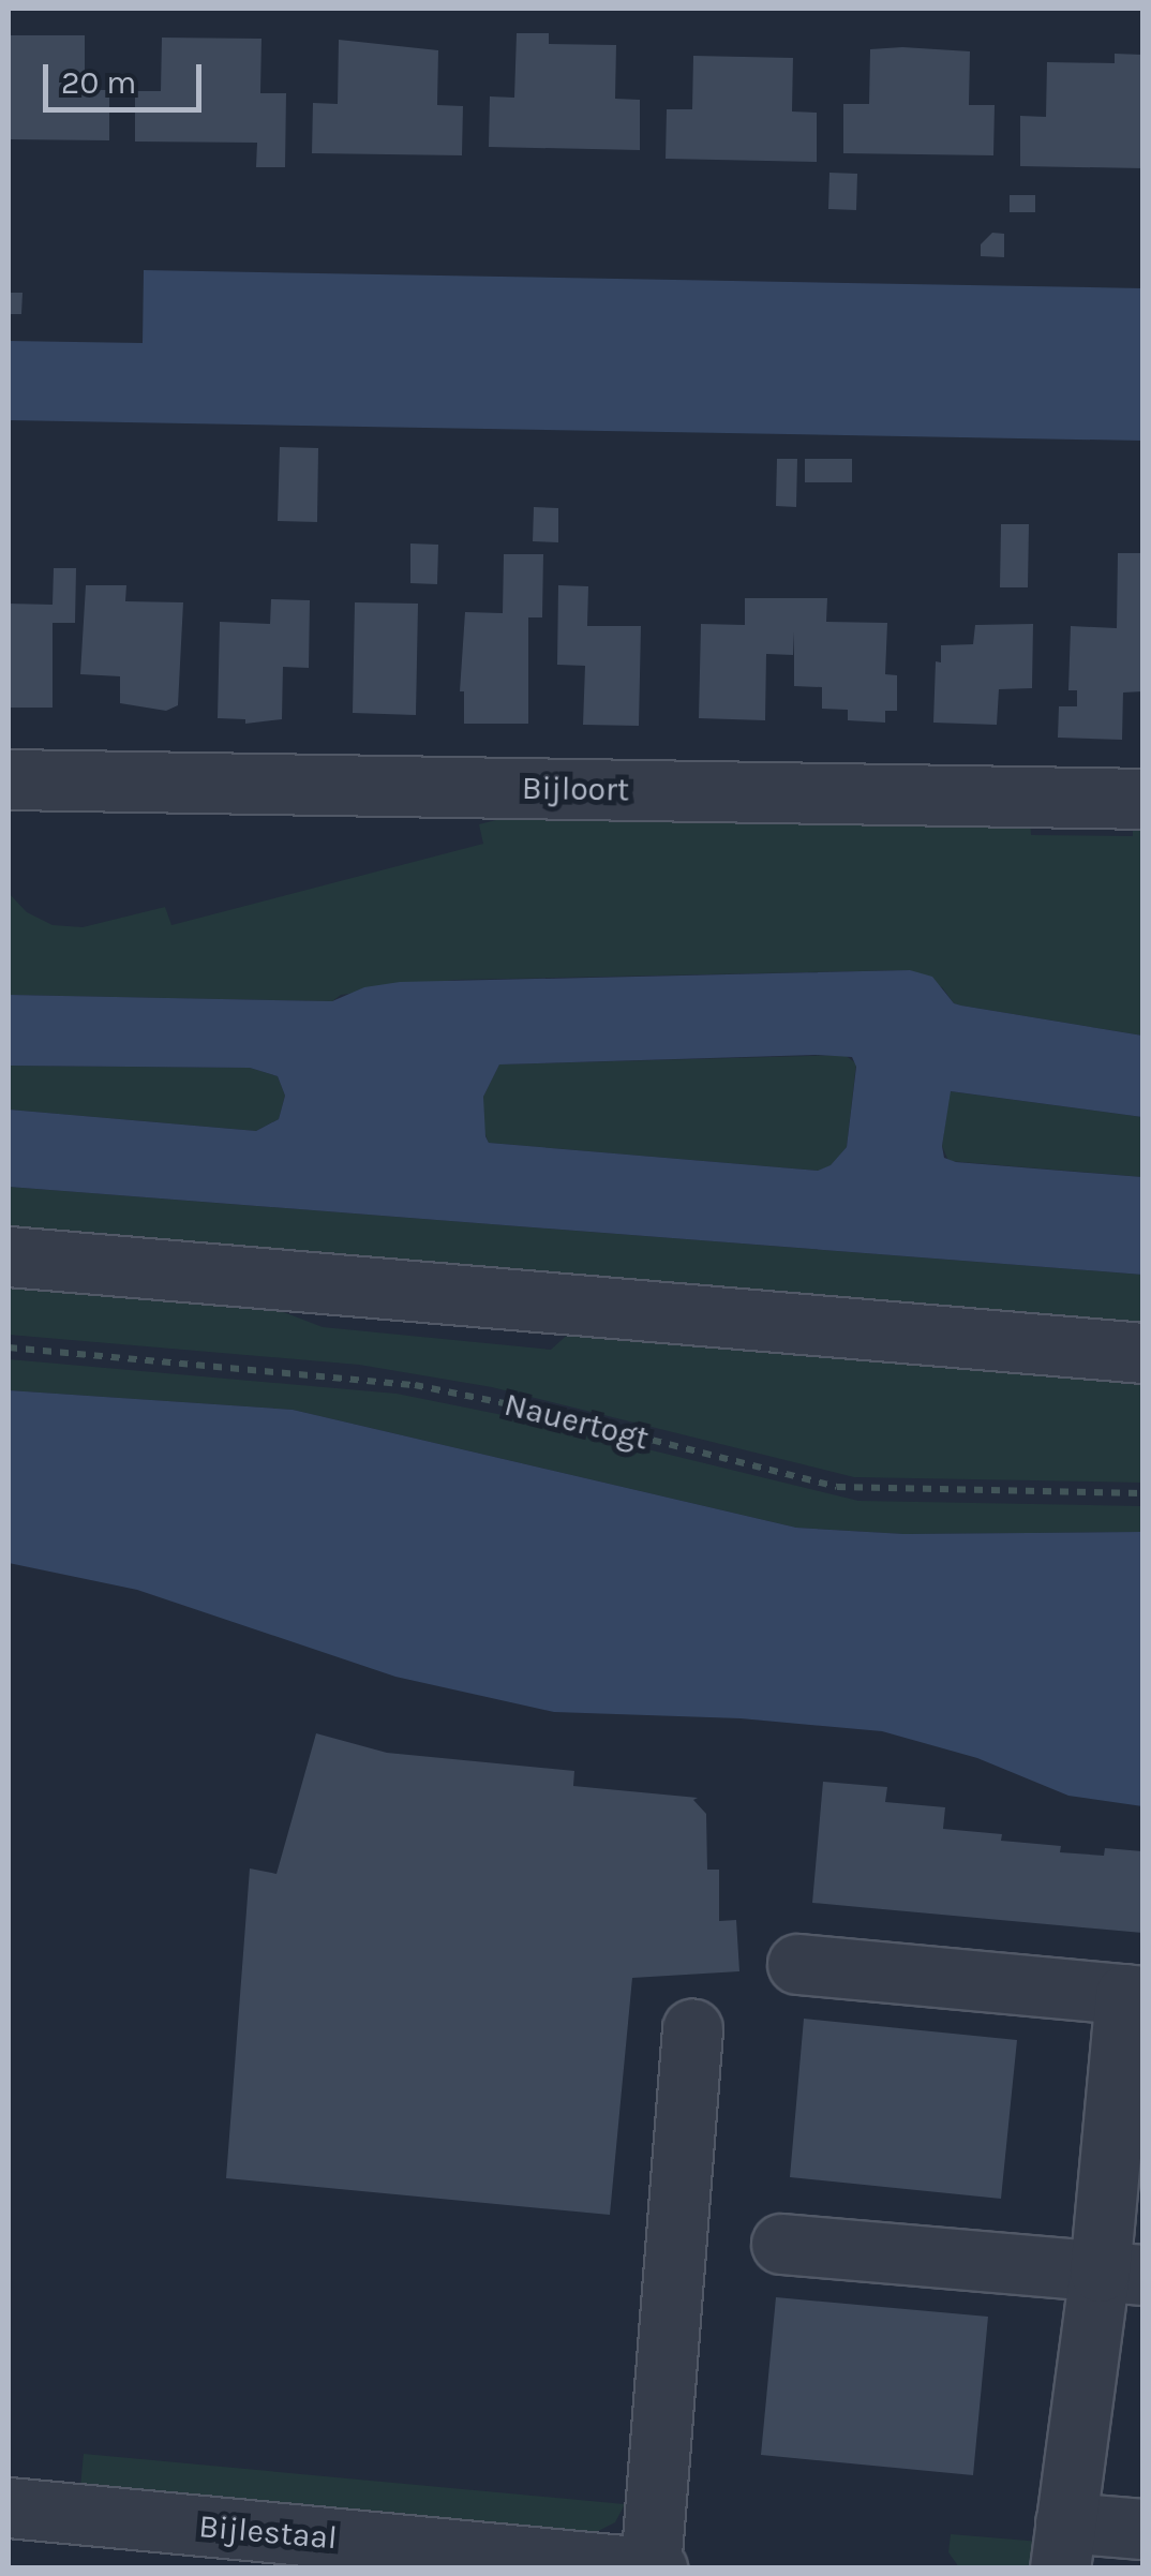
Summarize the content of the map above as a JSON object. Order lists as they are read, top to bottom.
{
  "streets": {
    "street": ["Bijloort", "Bijlestaal"],
    "path": ["Nauertogt"]
  },
  "scale_bar": "20 m"
}
